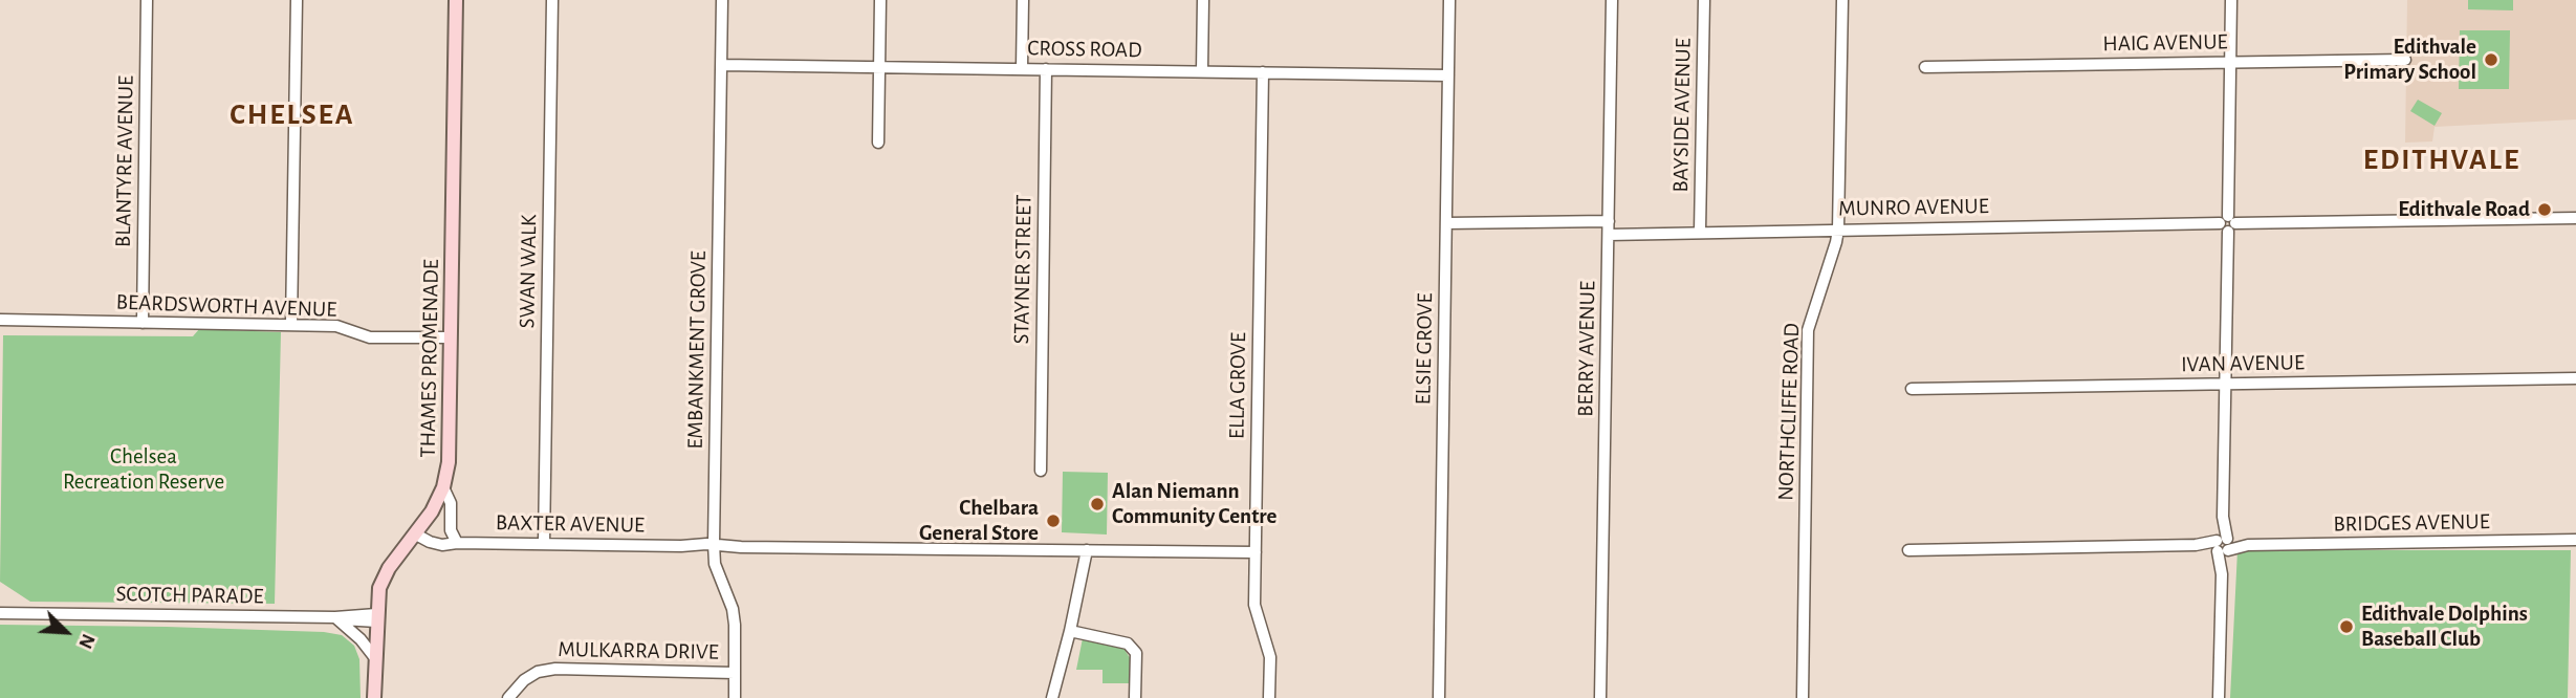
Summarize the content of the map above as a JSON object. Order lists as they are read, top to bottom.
{
  "streets": {
    "main road": ["THAMES PROMENADE"],
    "street": [
      "HAIG AVENUE",
      "CROSS ROAD",
      "BAYSIDE AVENUE",
      "BLANTYRE AVENUE",
      "MUNRO AVENUE",
      "STAYNER STREET",
      "SWAN WALK",
      "BEARDSWORTH AVENUE",
      "ELSIE GROVE",
      "BERRY AVENUE",
      "EMBANKMENT GROVE",
      "IVAN AVENUE",
      "ELLA GROVE",
      "NORTHCLIFFE ROAD",
      "BRIDGES AVENUE",
      "BAXTER AVENUE",
      "SCOTCH PARADE",
      "MULKARRA DRIVE"
    ]
  },
  "crossings": [
    ["CROSS ROAD", "STAYNER STREET"],
    ["CROSS ROAD", "ELSIE GROVE"],
    ["CROSS ROAD", "EMBANKMENT GROVE"],
    ["CROSS ROAD", "ELLA GROVE"],
    ["BAYSIDE AVENUE", "MUNRO AVENUE"],
    ["BLANTYRE AVENUE", "BEARDSWORTH AVENUE"],
    ["MUNRO AVENUE", "BERRY AVENUE"],
    ["MUNRO AVENUE", "NORTHCLIFFE ROAD"],
    ["SWAN WALK", "BAXTER AVENUE"],
    ["BEARDSWORTH AVENUE", "THAMES PROMENADE"],
    ["EMBANKMENT GROVE", "BAXTER AVENUE"],
    ["EMBANKMENT GROVE", "MULKARRA DRIVE"],
    ["THAMES PROMENADE", "BAXTER AVENUE"],
    ["THAMES PROMENADE", "SCOTCH PARADE"],
    ["ELLA GROVE", "BAXTER AVENUE"]
  ],
  "districts": ["CHELSEA", "EDITHVALE"],
  "parks": ["Chelsea Recreation Reserve"],
  "places": [
    "Edithvale Primary School",
    "Edithvale Road",
    "Alan Niemann Community Centre",
    "Chelbara General Store",
    "Edithvale Dolphins Baseball Club"
  ],
  "north": "bottom right"
}
